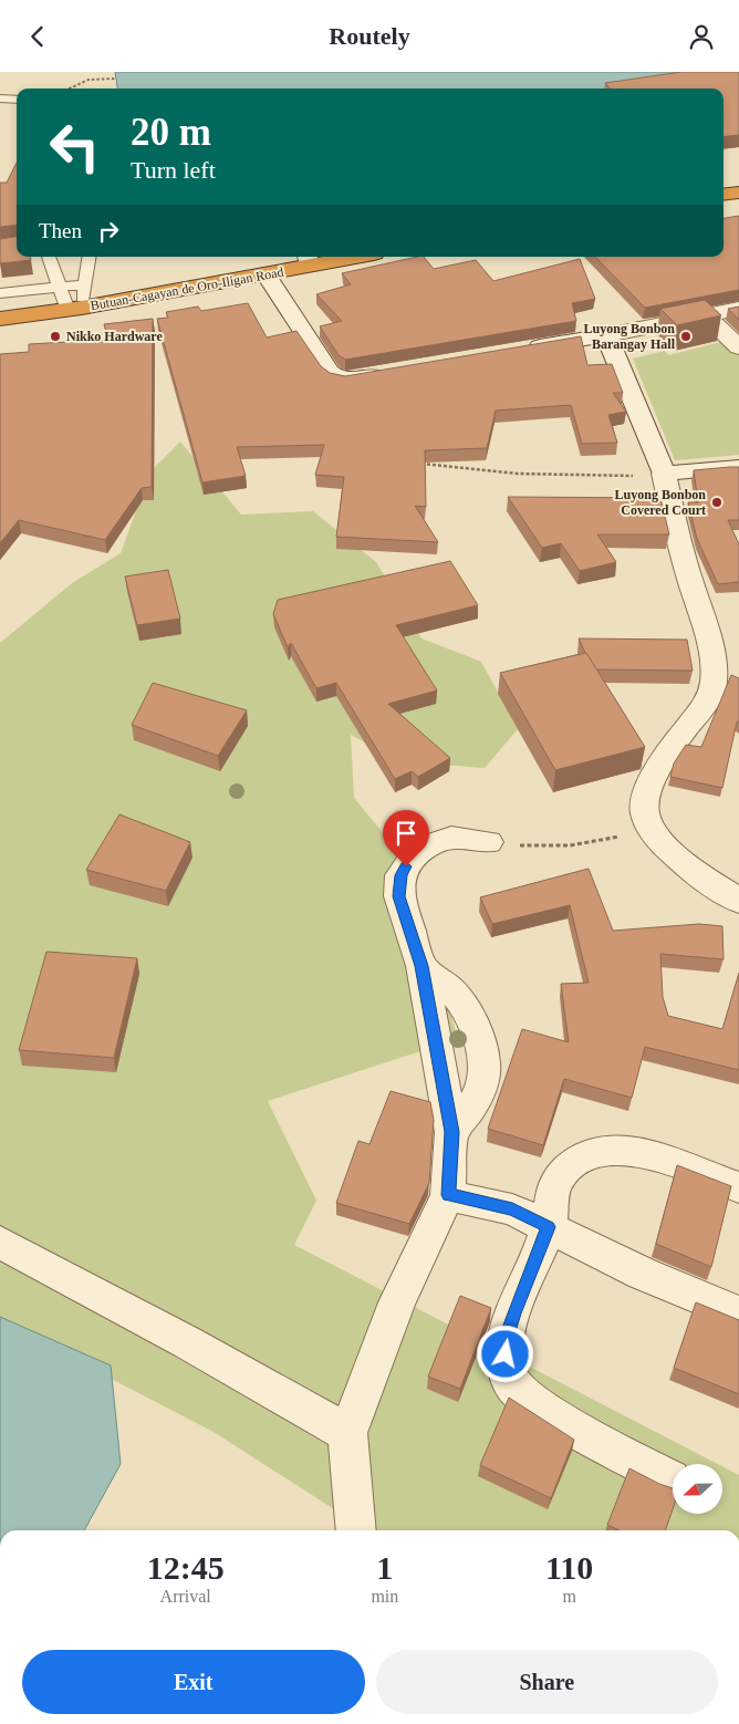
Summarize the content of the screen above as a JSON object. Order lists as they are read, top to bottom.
{
  "streets": {
    "highway": ["Butuan-Cagayan de Oro-Iligan Road"]
  },
  "places": ["Nikko Hardware", "Luyong Bonbon Barangay Hall", "Luyong Bonbon Covered Court"],
  "north": "left",
  "page": {
    "header": "Routely",
    "turn": ["20 m", "Turn left"],
    "then": "Then",
    "eta": [
      "12:45",
      "Arrival",
      "1",
      "min",
      "110",
      "m"
    ],
    "buttons": ["Exit", "Share"]
  }
}
